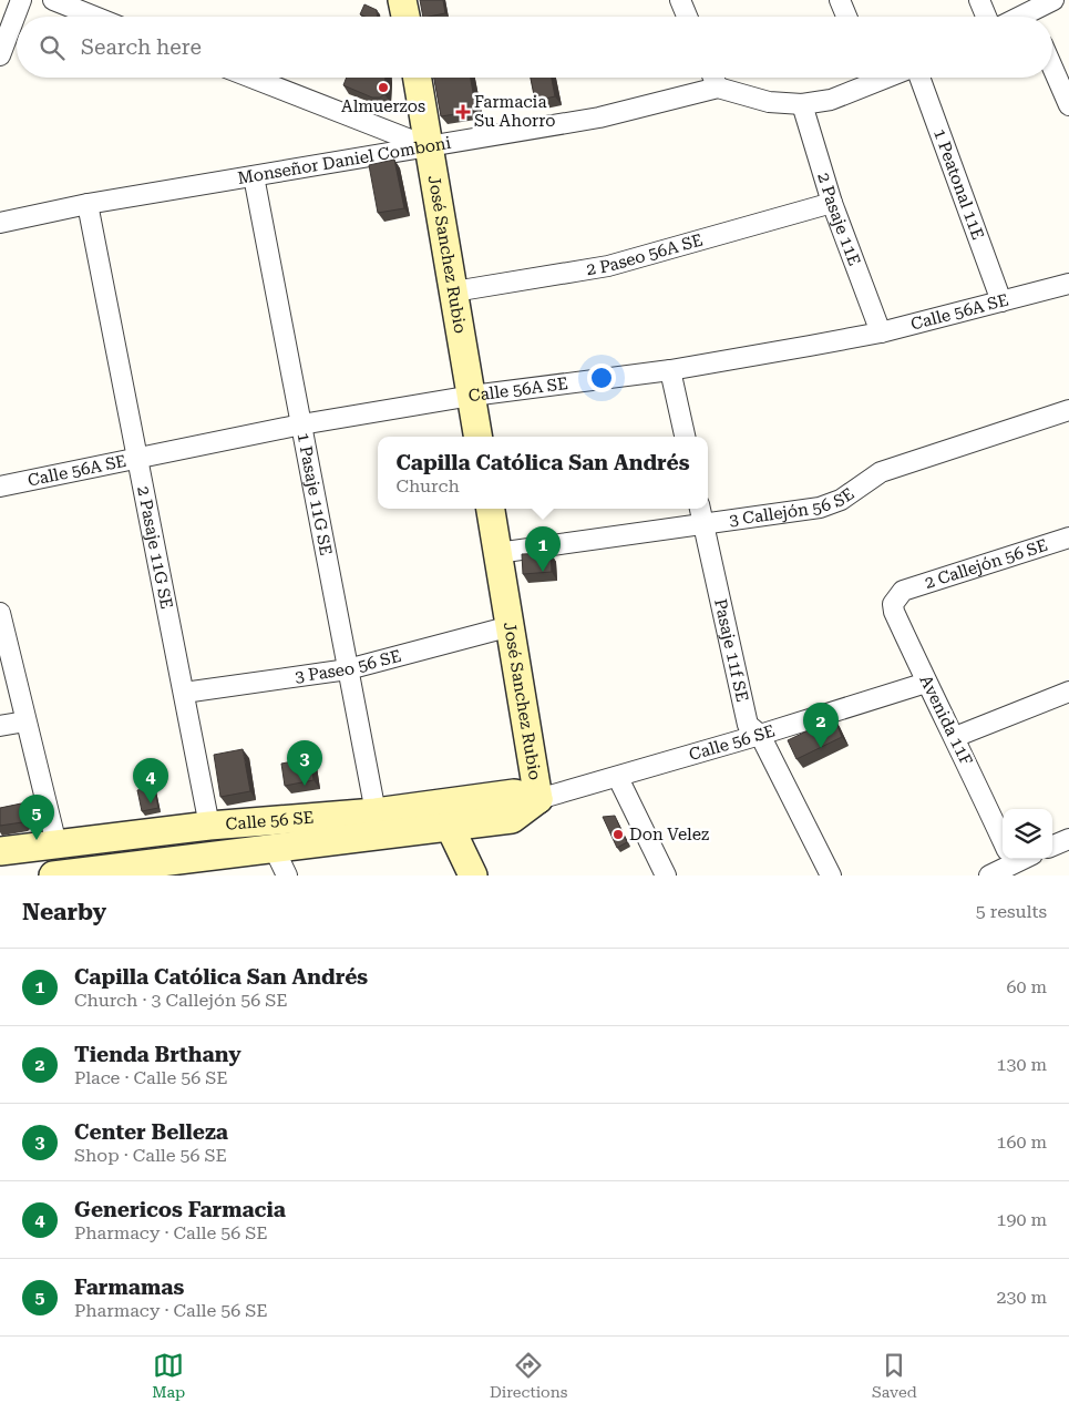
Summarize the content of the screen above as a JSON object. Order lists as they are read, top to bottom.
{
  "streets": {
    "main road": ["José Sanchez Rubio", "Calle 56 SE"],
    "street": [
      "Monseñor Daniel Comboni",
      "1 Peatonal 11E",
      "2 Pasaje 11E",
      "2 Paseo 56A SE",
      "Calle 56A SE",
      "1 Pasaje 11G SE",
      "3 Callejón 56 SE",
      "2 Pasaje 11G SE",
      "2 Callejón 56 SE",
      "Pasaje 11f SE",
      "3 Paseo 56 SE",
      "Avenida 11F"
    ]
  },
  "crossings": [
    ["Monseñor Daniel Comboni", "2 Pasaje 11E"],
    ["Monseñor Daniel Comboni", "José Sanchez Rubio"],
    ["Monseñor Daniel Comboni", "1 Pasaje 11G SE"],
    ["Monseñor Daniel Comboni", "2 Pasaje 11G SE"],
    ["1 Peatonal 11E", "Calle 56A SE"],
    ["2 Pasaje 11E", "2 Paseo 56A SE"],
    ["2 Pasaje 11E", "Calle 56A SE"],
    ["José Sanchez Rubio", "2 Paseo 56A SE"],
    ["José Sanchez Rubio", "Calle 56A SE"],
    ["José Sanchez Rubio", "3 Callejón 56 SE"],
    ["José Sanchez Rubio", "3 Paseo 56 SE"],
    ["José Sanchez Rubio", "Calle 56 SE"],
    ["Calle 56A SE", "1 Pasaje 11G SE"],
    ["Calle 56A SE", "2 Pasaje 11G SE"],
    ["1 Pasaje 11G SE", "3 Paseo 56 SE"],
    ["1 Pasaje 11G SE", "Calle 56 SE"],
    ["3 Callejón 56 SE", "Pasaje 11f SE"],
    ["2 Pasaje 11G SE", "3 Paseo 56 SE"],
    ["2 Pasaje 11G SE", "Calle 56 SE"],
    ["2 Callejón 56 SE", "Avenida 11F"],
    ["Pasaje 11f SE", "Calle 56 SE"],
    ["Avenida 11F", "Calle 56 SE"]
  ],
  "places": {
    "other": ["Almuerzos", "Don Velez"],
    "health": ["Farmacia Su Ahorro"]
  },
  "page": {
    "search": "Search here",
    "popup": ["Capilla Católica San Andrés", "Church"],
    "pins": [
      "1",
      "2",
      "3",
      "4",
      "5"
    ],
    "heading": ["Nearby", "5 results"],
    "list": [
      {
        "mark": "1",
        "name": "Capilla Católica San Andrés",
        "note": "Church · 3 Callejón 56 SE",
        "value": "60 m"
      },
      {
        "mark": "2",
        "name": "Tienda Brthany",
        "note": "Place · Calle 56 SE",
        "value": "130 m"
      },
      {
        "mark": "3",
        "name": "Center Belleza",
        "note": "Shop · Calle 56 SE",
        "value": "160 m"
      },
      {
        "mark": "4",
        "name": "Genericos Farmacia",
        "note": "Pharmacy · Calle 56 SE",
        "value": "190 m"
      },
      {
        "mark": "5",
        "name": "Farmamas",
        "note": "Pharmacy · Calle 56 SE",
        "value": "230 m"
      }
    ],
    "nav": ["Map", "Directions", "Saved"]
  }
}
